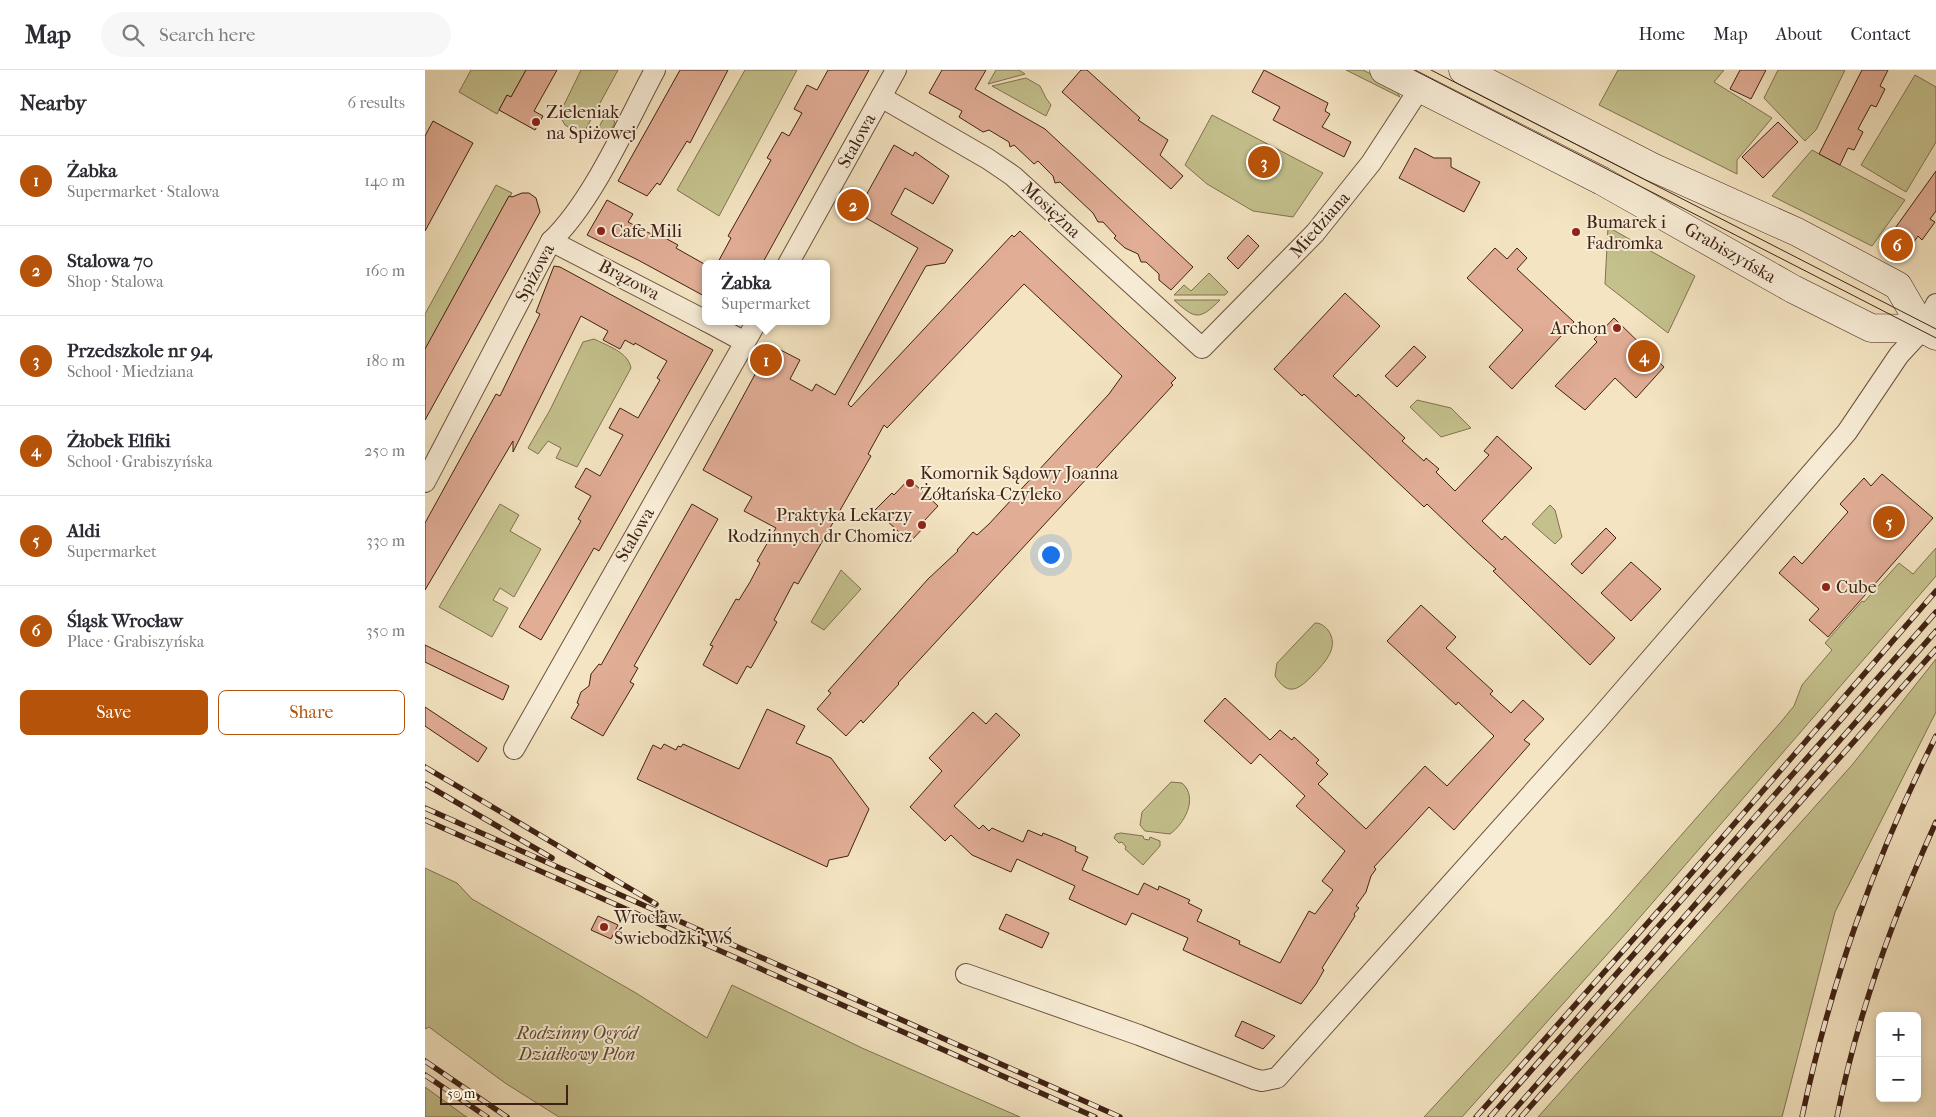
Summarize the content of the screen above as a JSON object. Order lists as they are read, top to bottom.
{
  "streets": {
    "main road": ["Grabiszyńska"],
    "street": [
      "Stalowa",
      "Mosiężna",
      "Miedziana",
      "Spiżowa",
      "Brązowa"
    ]
  },
  "crossings": [
    ["Stalowa", "Mosiężna"],
    ["Stalowa", "Brązowa"],
    ["Mosiężna", "Miedziana"],
    ["Miedziana", "Grabiszyńska"],
    ["Spiżowa", "Brązowa"]
  ],
  "parks": ["Rodzinny Ogród Działkowy Plon"],
  "places": [
    "Zieleniak na Spiżowej",
    "Cafe Mili",
    "Bumarek i Fadromka",
    "Archon",
    "Komornik Sądowy Joanna Żółtańska-Czyleko",
    "Praktyka Lekarzy Rodzinnych dr Chomicz",
    "Cube",
    "Wrocław Świebodzki WŚ"
  ],
  "scale_bar": "50 m",
  "page": {
    "header": "Map",
    "search": "Search here",
    "nav": [
      "Home",
      "Map",
      "About",
      "Contact"
    ],
    "heading": ["Nearby", "6 results"],
    "list": [
      {
        "mark": "1",
        "name": "Żabka",
        "note": "Supermarket · Stalowa",
        "value": "140 m"
      },
      {
        "mark": "2",
        "name": "Stalowa 70",
        "note": "Shop · Stalowa",
        "value": "160 m"
      },
      {
        "mark": "3",
        "name": "Przedszkole nr 94",
        "note": "School · Miedziana",
        "value": "180 m"
      },
      {
        "mark": "4",
        "name": "Żłobek Elfiki",
        "note": "School · Grabiszyńska",
        "value": "250 m"
      },
      {
        "mark": "5",
        "name": "Aldi",
        "note": "Supermarket",
        "value": "330 m"
      },
      {
        "mark": "6",
        "name": "Śląsk Wrocław",
        "note": "Place · Grabiszyńska",
        "value": "350 m"
      }
    ],
    "pins": [
      "3",
      "2",
      "6",
      "4",
      "1",
      "5"
    ],
    "popup": ["Żabka", "Supermarket"],
    "buttons": ["Save", "Share"],
    "map_buttons": ["+", "−"],
    "scale": "50 m"
  }
}
